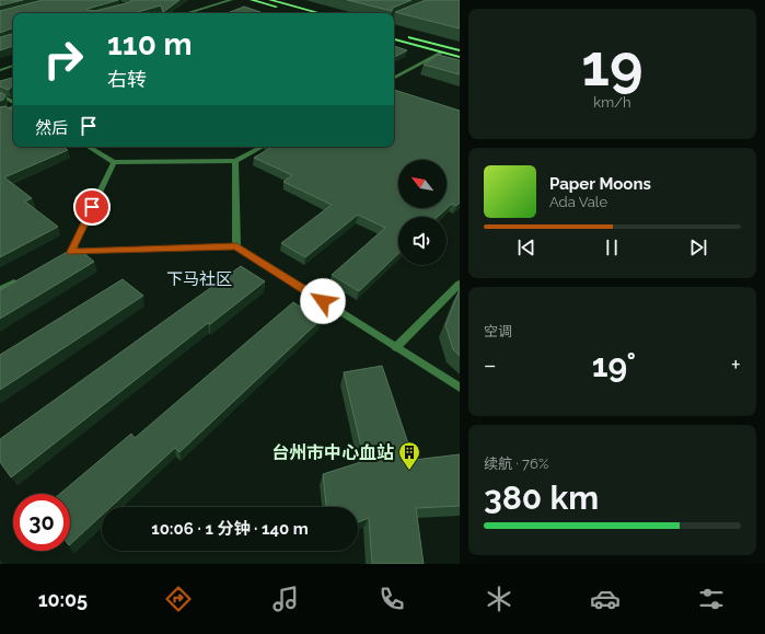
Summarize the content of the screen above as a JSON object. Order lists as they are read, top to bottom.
{
  "districts": ["下马社区"],
  "places": {
    "building": ["台州市中心血站"]
  },
  "north": "top left",
  "page": {
    "tile": [
      ["19", "km/h"],
      "空调",
      ["续航 · 76%", "380 km"]
    ],
    "turn": ["110 m", "右转"],
    "then": "然后",
    "song": ["Paper Moons", "Ada Vale"],
    "heat": ["−", "19°", "+"],
    "limit": "30",
    "trip": "10:06 · 1 分钟 · 140 m",
    "tabs": "10:05"
  }
}
